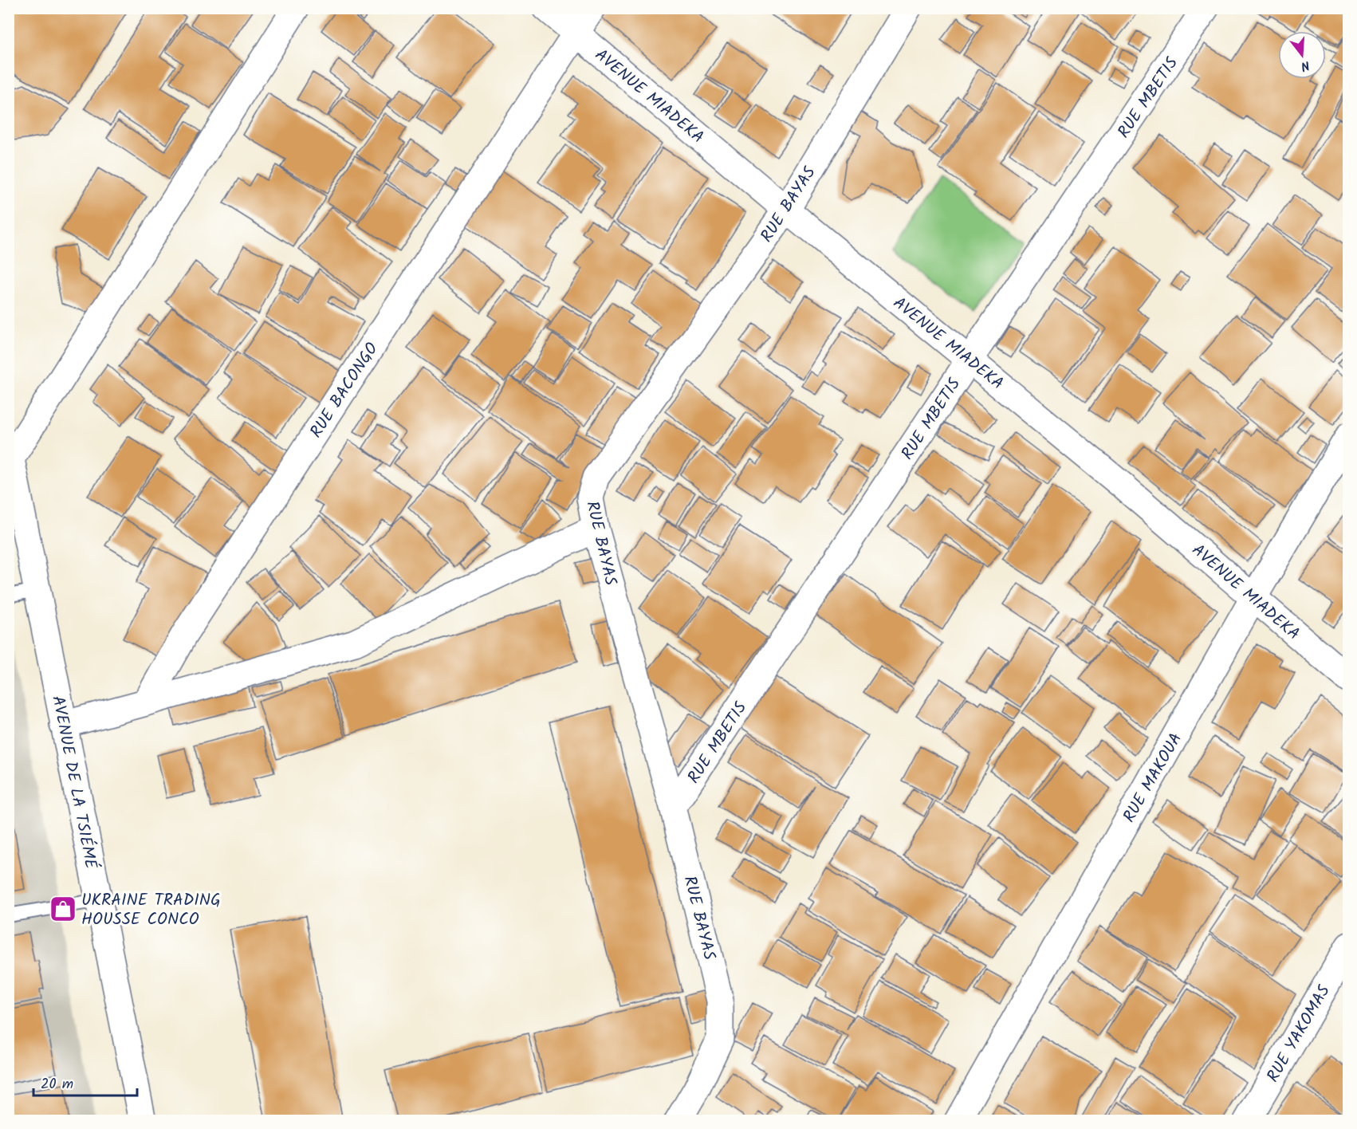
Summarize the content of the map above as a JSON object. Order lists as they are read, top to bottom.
{
  "streets": {
    "street": [
      "AVENUE MIADEKA",
      "RUE MBETIS",
      "RUE BAYAS",
      "RUE BACONGO",
      "RUE MAKOUA",
      "AVENUE DE LA TSIÉMÉ",
      "RUE YAKOMAS"
    ]
  },
  "crossings": [
    ["AVENUE MIADEKA", "RUE MBETIS"],
    ["AVENUE MIADEKA", "RUE BAYAS"],
    ["AVENUE MIADEKA", "RUE BACONGO"],
    ["AVENUE MIADEKA", "RUE MAKOUA"],
    ["RUE MBETIS", "RUE BAYAS"]
  ],
  "places": {
    "shop": ["UKRAINE TRADING HOUSSE CONCO"]
  },
  "scale_bar": "20 m",
  "north": "bottom"
}
